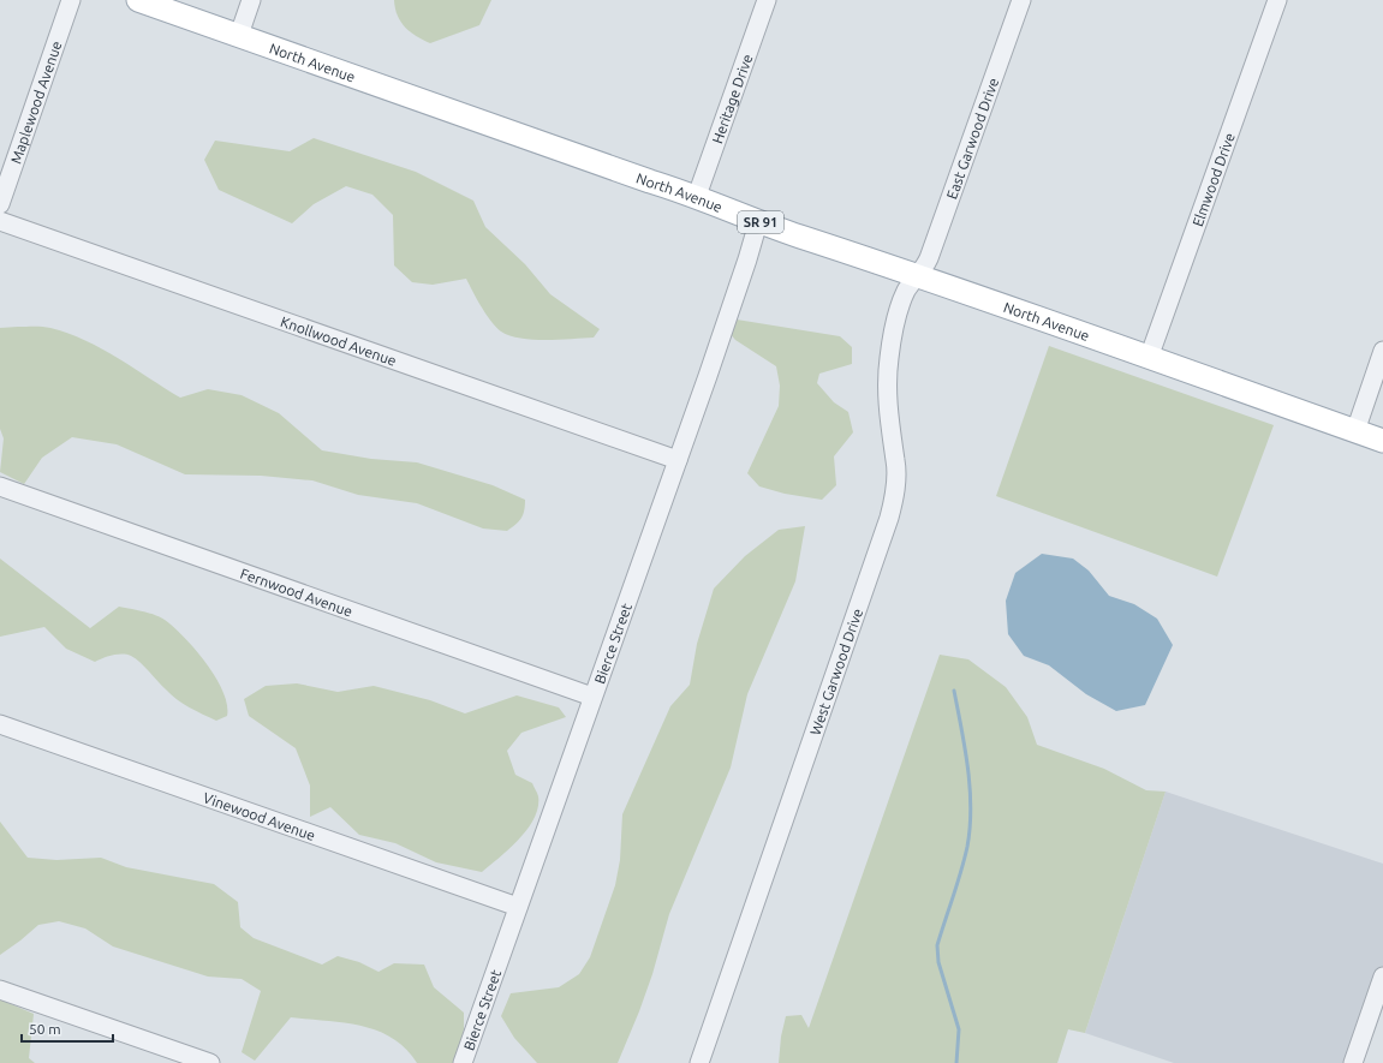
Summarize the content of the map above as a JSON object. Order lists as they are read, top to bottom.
{
  "streets": {
    "main road": ["North Avenue", "SR 91"],
    "street": [
      "Heritage Drive",
      "Maplewood Avenue",
      "East Garwood Drive",
      "Elmwood Drive",
      "Knollwood Avenue",
      "Fernwood Avenue",
      "Bierce Street",
      "West Garwood Drive",
      "Vinewood Avenue"
    ]
  },
  "crossings": [
    ["North Avenue", "Heritage Drive"],
    ["North Avenue", "East Garwood Drive"],
    ["North Avenue", "Elmwood Drive"],
    ["North Avenue", "Bierce Street"],
    ["North Avenue", "West Garwood Drive"],
    ["East Garwood Drive", "West Garwood Drive"],
    ["Knollwood Avenue", "Bierce Street"],
    ["Fernwood Avenue", "Bierce Street"],
    ["Bierce Street", "Vinewood Avenue"]
  ],
  "scale_bar": "50 m"
}
